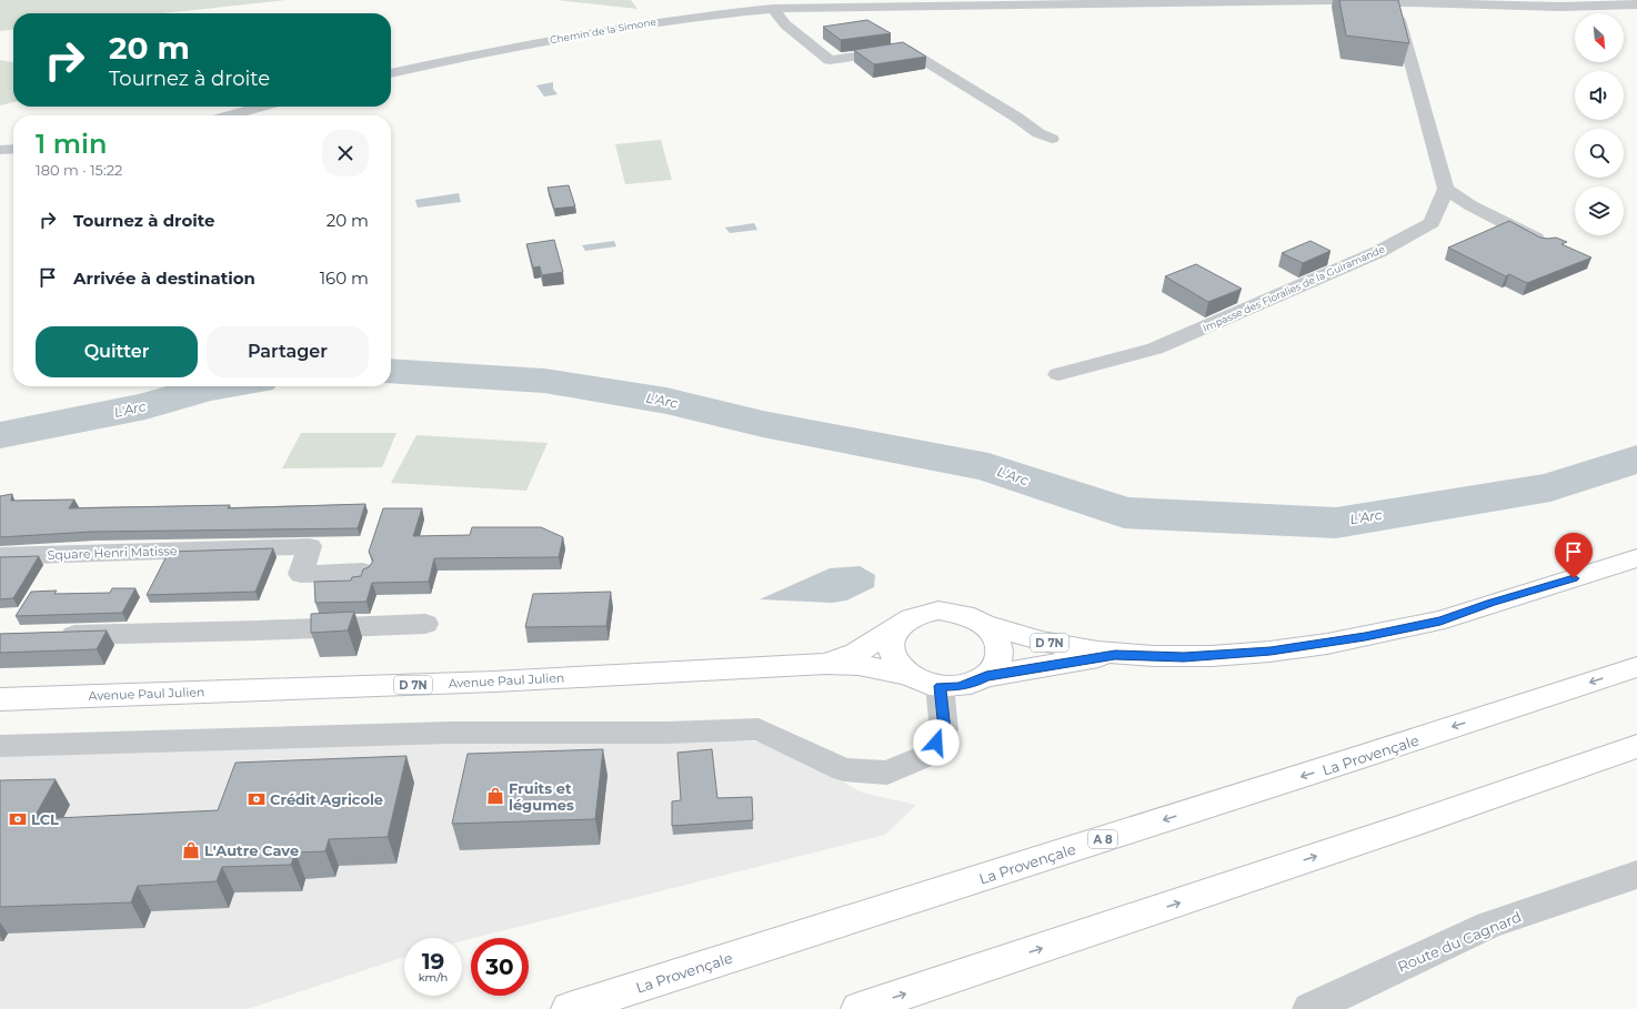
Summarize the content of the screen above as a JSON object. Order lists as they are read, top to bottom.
{
  "streets": {
    "main road": [
      "D 7N",
      "Avenue Paul Julien",
      "La Provençale",
      "A 8"
    ],
    "street": [
      "Chemin de la Simone",
      "Impasse des Floralies de la Guiramande",
      "Square Henri Matisse",
      "Route du Cagnard"
    ]
  },
  "crossings": [
    ["D 7N", "Avenue Paul Julien"]
  ],
  "water": ["L'Arc"],
  "places": {
    "shop": ["Fruits et légumes", "L'Autre Cave"],
    "bank": ["Crédit Agricole", "LCL"]
  },
  "north": "bottom right",
  "page": {
    "turn": ["20 m", "Tournez à droite"],
    "heading": ["1 min", "180 m · 15:22"],
    "list": [
      {
        "name": "Tournez à droite",
        "value": "20 m"
      },
      {
        "name": "Arrivée à destination",
        "value": "160 m"
      }
    ],
    "buttons": ["Quitter", "Partager"],
    "speed": "19 km/h",
    "limit": "30"
  }
}
